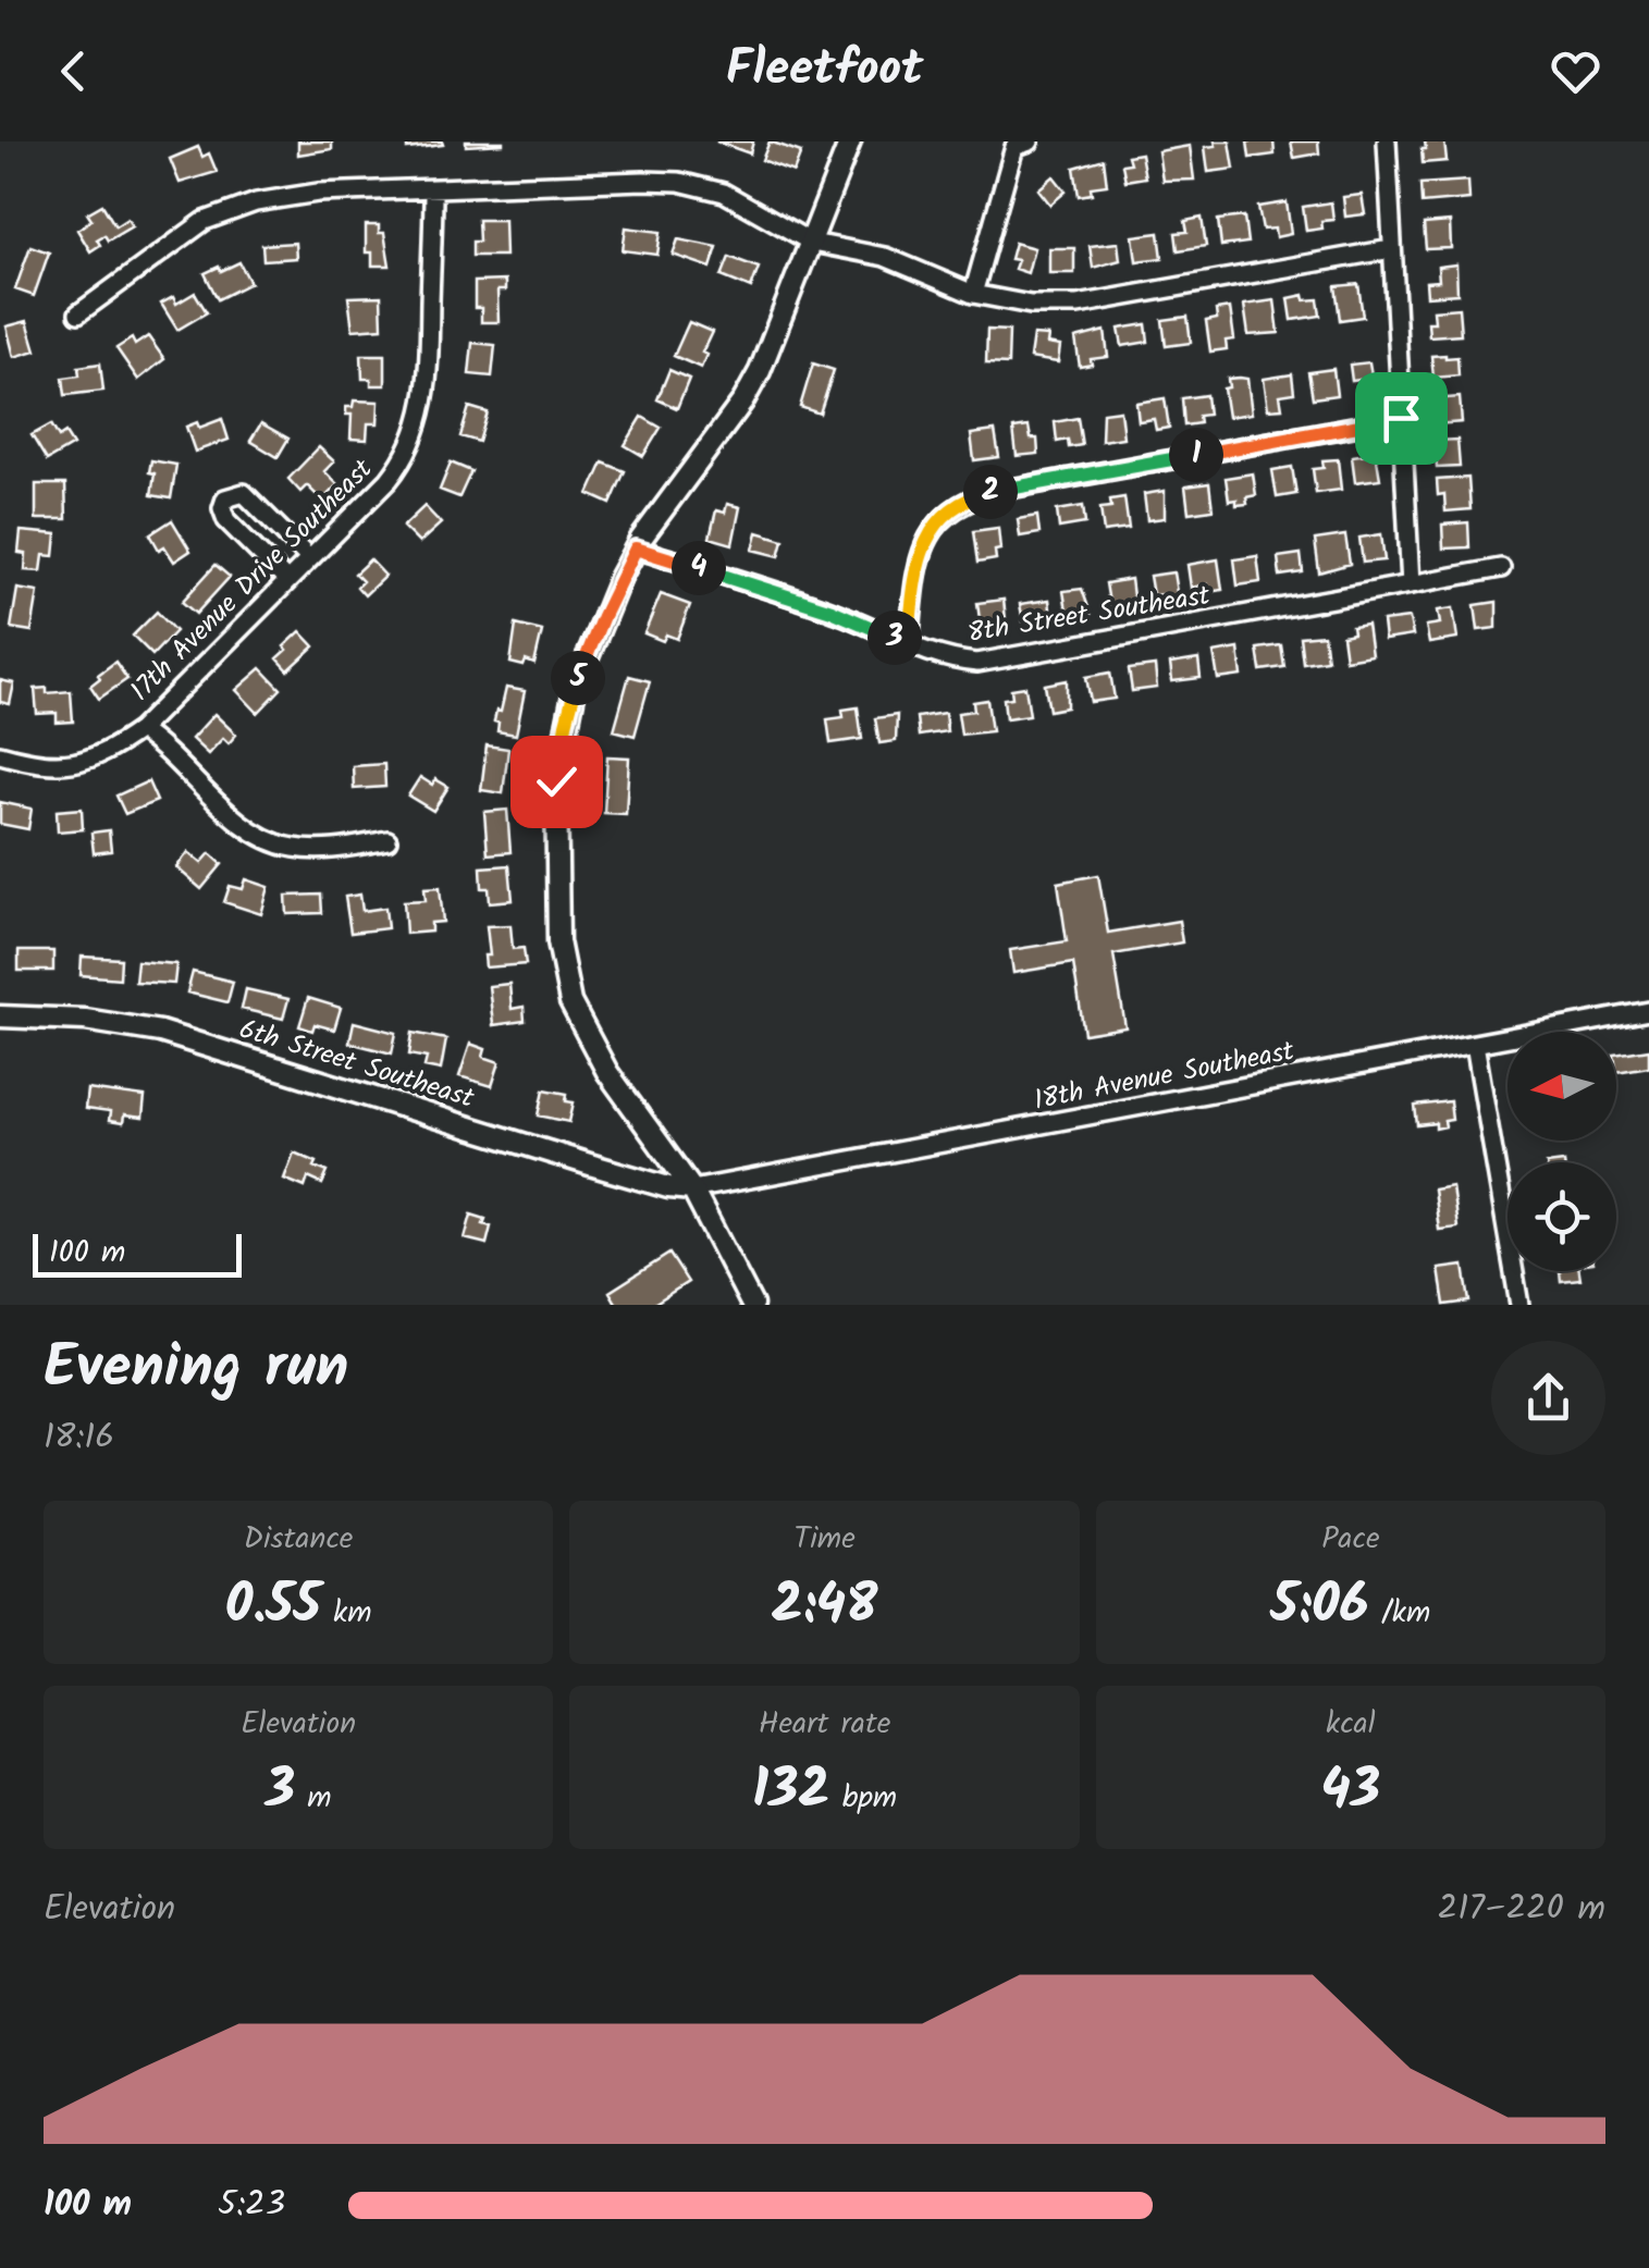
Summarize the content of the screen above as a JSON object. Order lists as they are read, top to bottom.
{
  "streets": {
    "street": [
      "17th Avenue Drive Southeast",
      "8th Street Southeast",
      "6th Street Southeast",
      "18th Avenue Southeast"
    ]
  },
  "crossings": [
    ["6th Street Southeast", "18th Avenue Southeast"]
  ],
  "scale_bar": "100 m",
  "north": "left",
  "page": {
    "header": "Fleetfoot",
    "pins": [
      "1",
      "2",
      "4",
      "3",
      "5"
    ],
    "scale": "100 m",
    "heading": ["Evening run", "18:16"],
    "stats": [
      ["Distance", "0.55 km"],
      ["Time", "2:48"],
      ["Pace", "5:06 /km"],
      ["Elevation", "3 m"],
      ["Heart rate", "132 bpm"],
      ["kcal", "43"]
    ],
    "chart": ["Elevation", "217–220 m"],
    "list": [
      {
        "name": "100 m",
        "note": "5:23"
      }
    ]
  }
}
